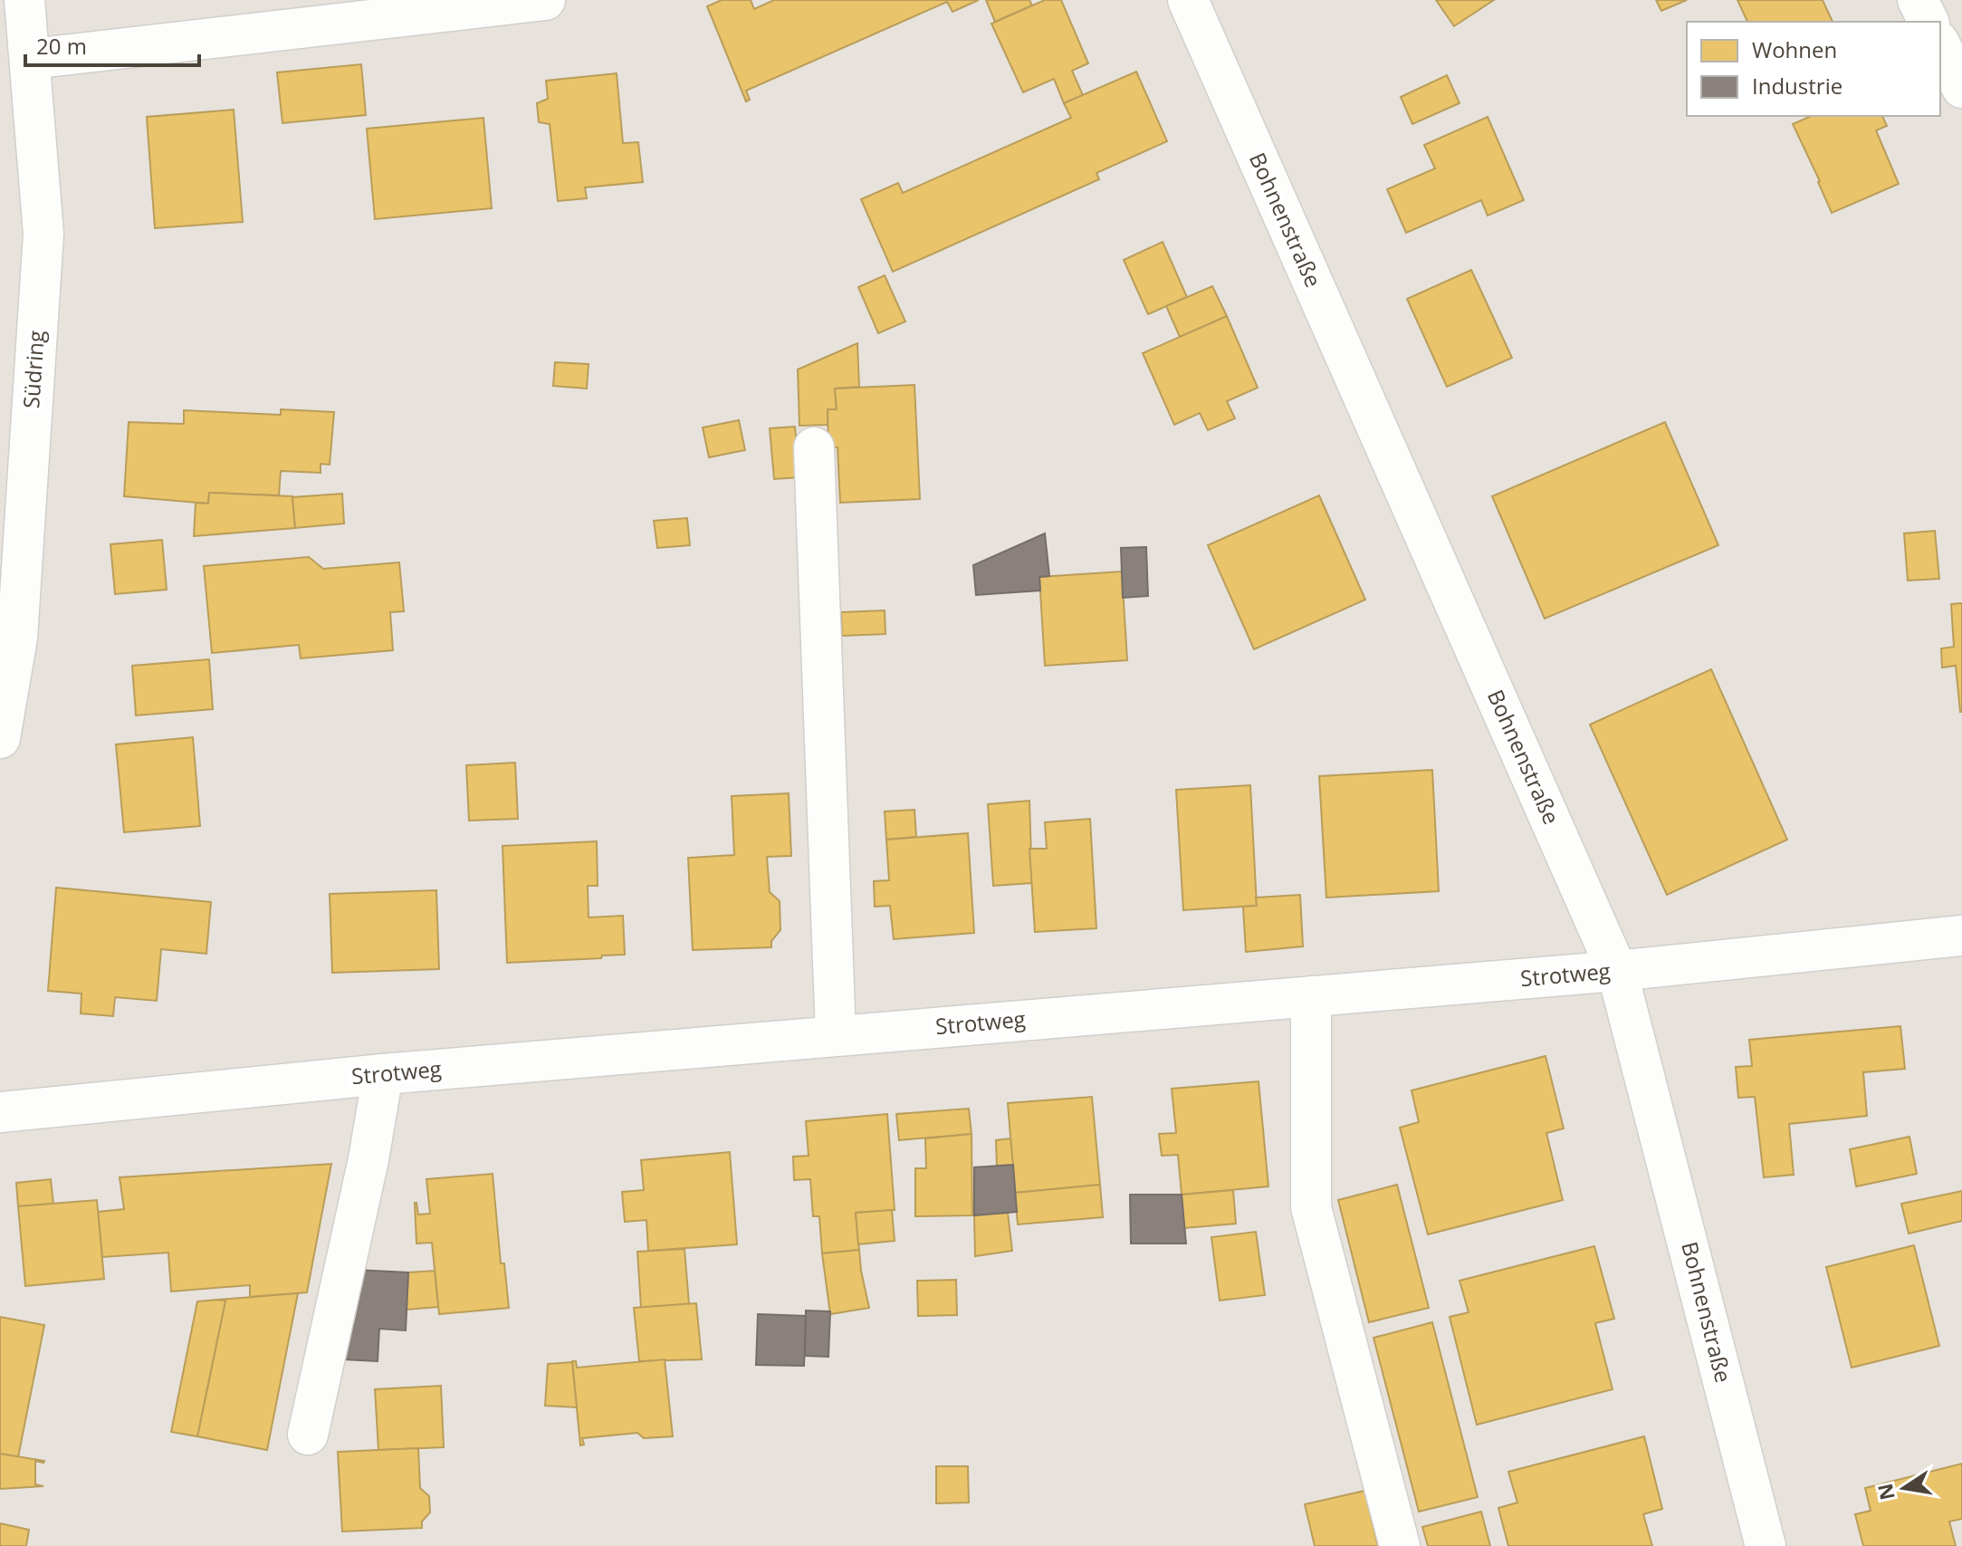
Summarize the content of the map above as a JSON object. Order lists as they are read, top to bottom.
{
  "streets": {
    "street": ["Bohnenstraße", "Südring", "Strotweg"]
  },
  "crossings": [
    ["Bohnenstraße", "Strotweg"]
  ],
  "legend": ["Wohnen", "Industrie"],
  "scale_bar": "20 m",
  "north": "left"
}
